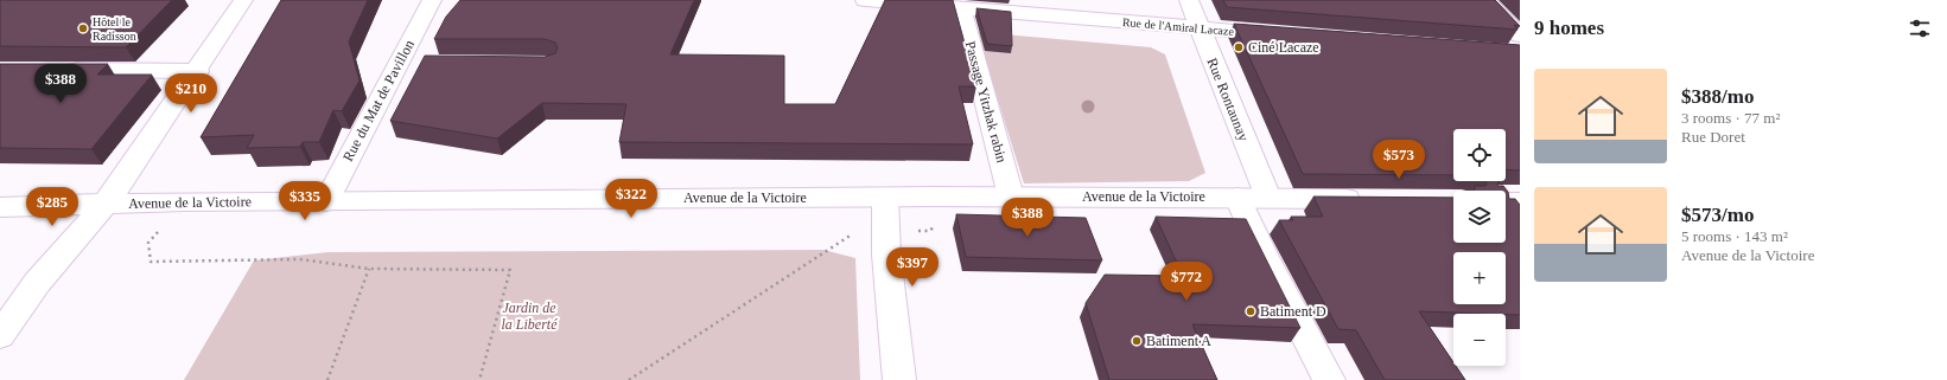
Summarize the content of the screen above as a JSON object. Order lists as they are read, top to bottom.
{
  "streets": {
    "street": [
      "Rue de l'Amiral Lacaze",
      "Rue Rontaunay",
      "Rue du Mat de Pavillon",
      "Passage Yitzhak rabin",
      "Avenue de la Victoire"
    ]
  },
  "crossings": [
    ["Rue de l'Amiral Lacaze", "Rue Rontaunay"],
    ["Rue de l'Amiral Lacaze", "Passage Yitzhak rabin"],
    ["Rue Rontaunay", "Avenue de la Victoire"],
    ["Rue du Mat de Pavillon", "Avenue de la Victoire"],
    ["Passage Yitzhak rabin", "Avenue de la Victoire"]
  ],
  "parks": ["Jardin de la Liberté"],
  "places": [
    "Hôtel le Radisson",
    "Ciné Lacaze",
    "Batiment D",
    "Batiment A"
  ],
  "page": {
    "heading": "9 homes",
    "list": [
      {
        "name": "$388/mo",
        "note": "3 rooms · 77 m² · Rue Doret"
      },
      {
        "name": "$573/mo",
        "note": "5 rooms · 143 m² · Avenue de la Victoire"
      }
    ],
    "price": [
      "$388",
      "$210",
      "$573",
      "$322",
      "$335",
      "$285",
      "$388",
      "$397",
      "$772"
    ],
    "map_buttons": ["+", "−"]
  }
}
